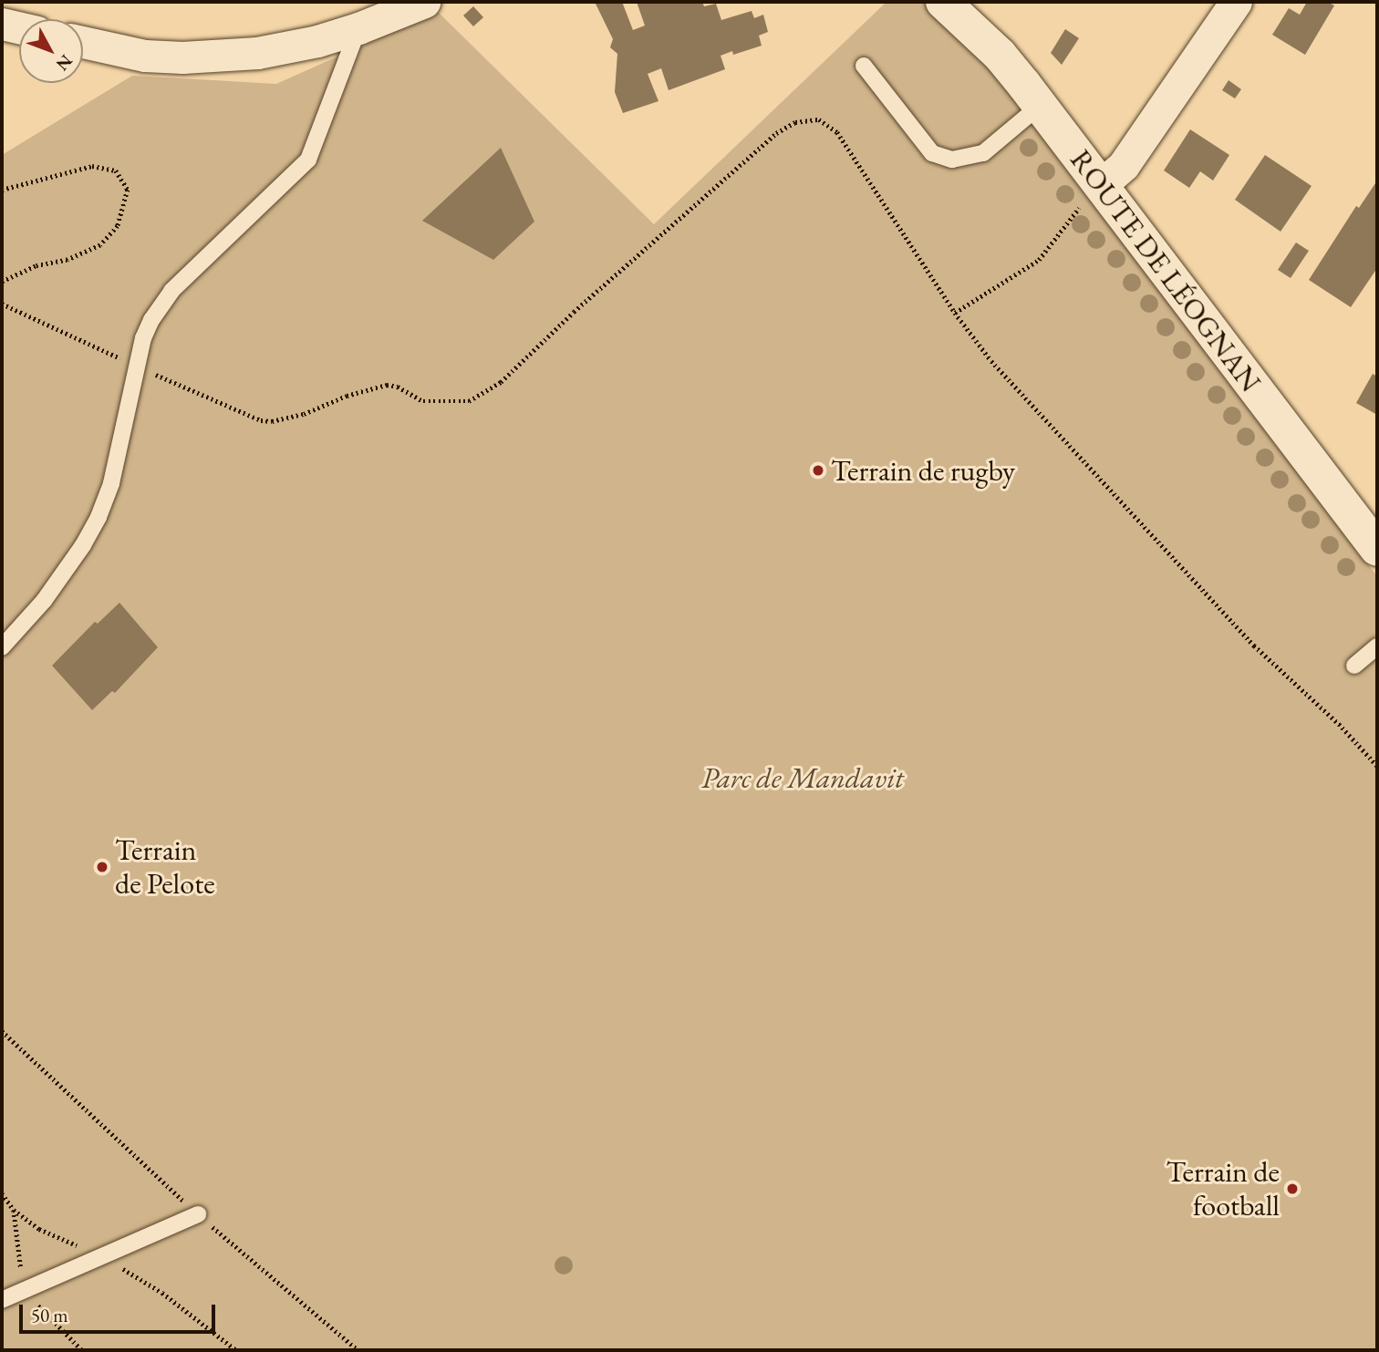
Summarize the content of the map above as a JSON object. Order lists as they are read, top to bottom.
{
  "streets": {
    "street": ["ROUTE DE LÉOGNAN"]
  },
  "parks": ["Parc de Mandavit"],
  "places": ["Terrain de rugby", "Terrain de Pelote", "Terrain de football"],
  "scale_bar": "50 m",
  "north": "bottom right"
}
